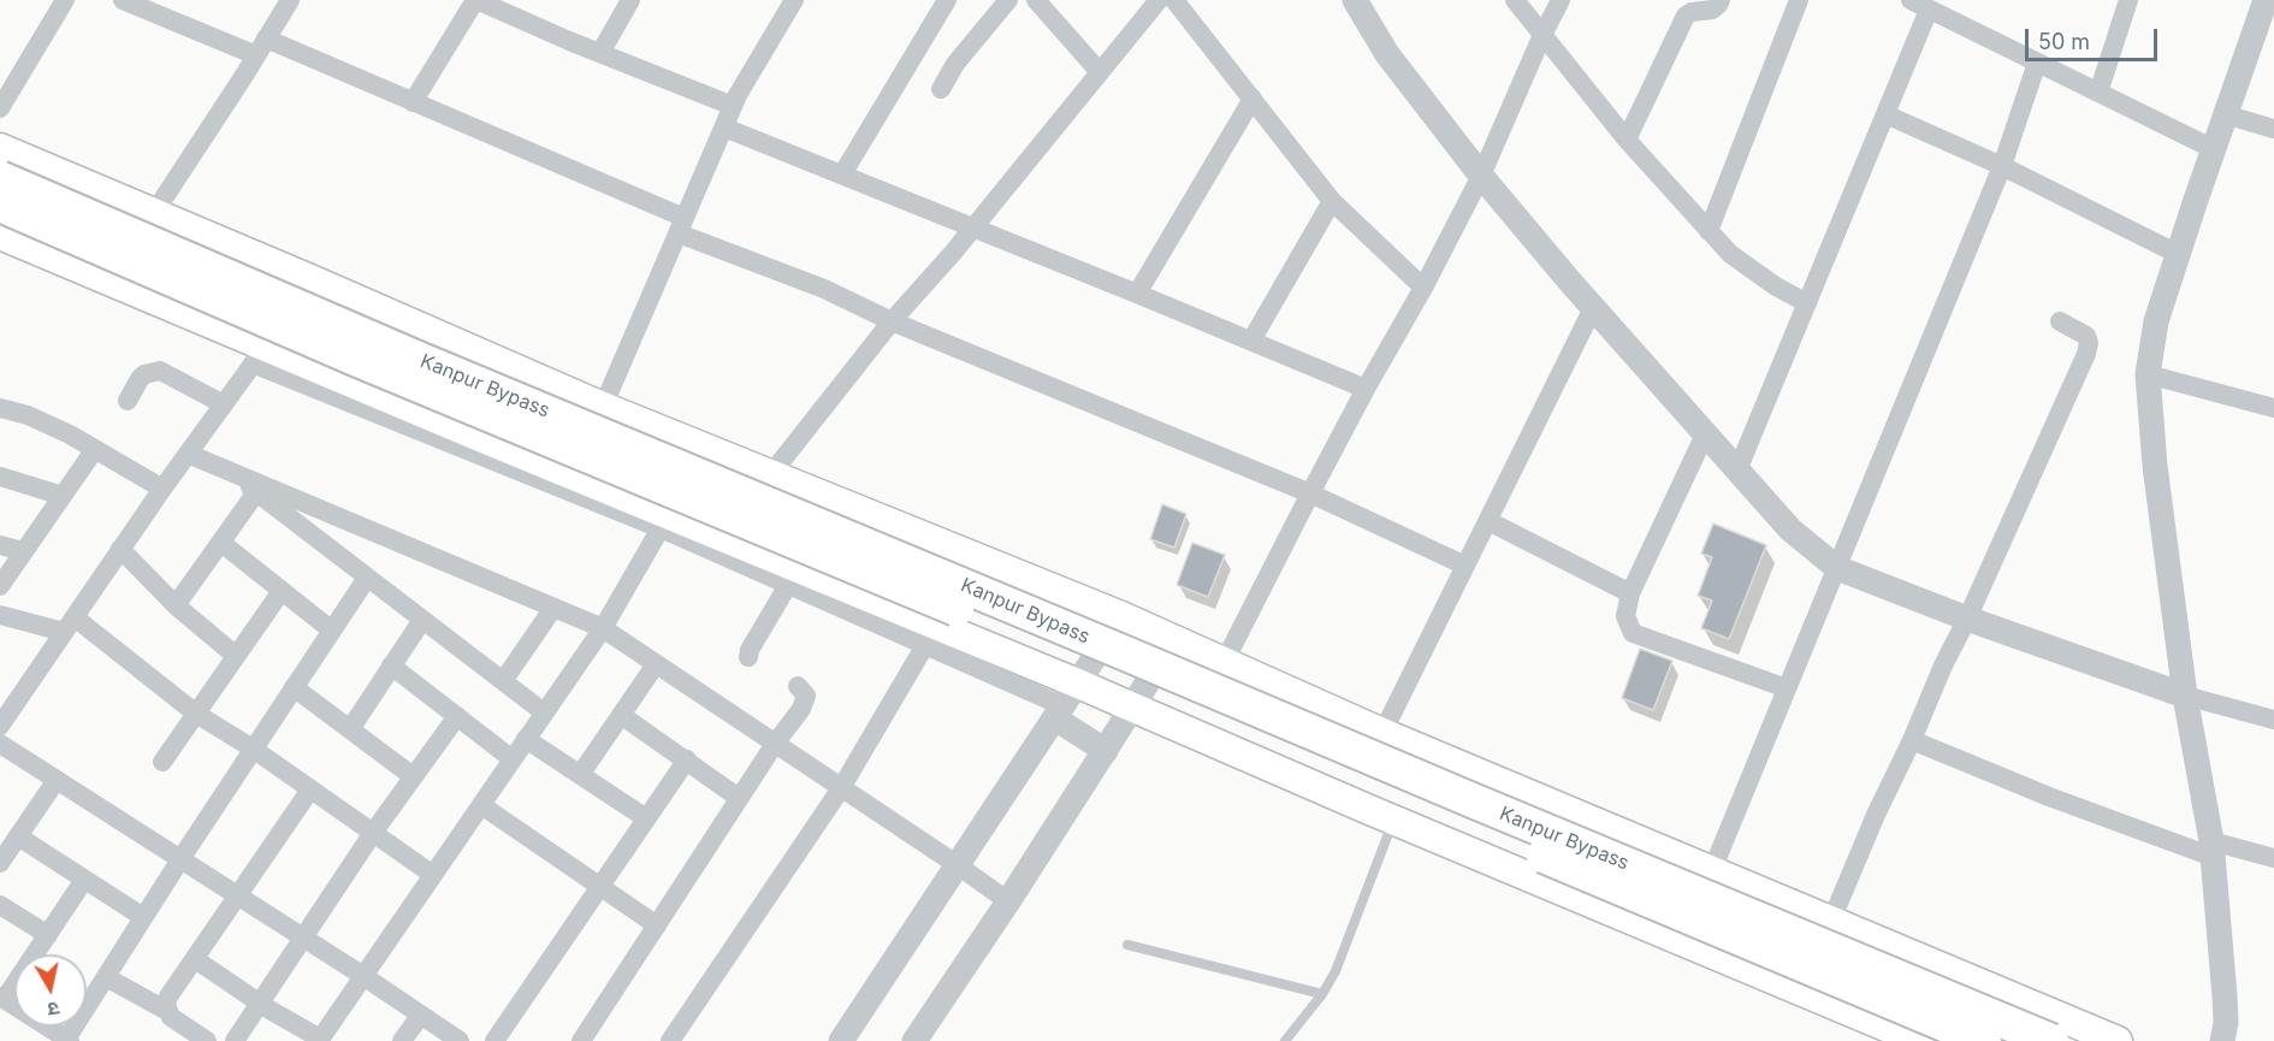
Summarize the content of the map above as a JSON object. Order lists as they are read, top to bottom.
{
  "streets": {
    "highway": ["Kanpur Bypass"]
  },
  "scale_bar": "50 m",
  "north": "bottom"
}
